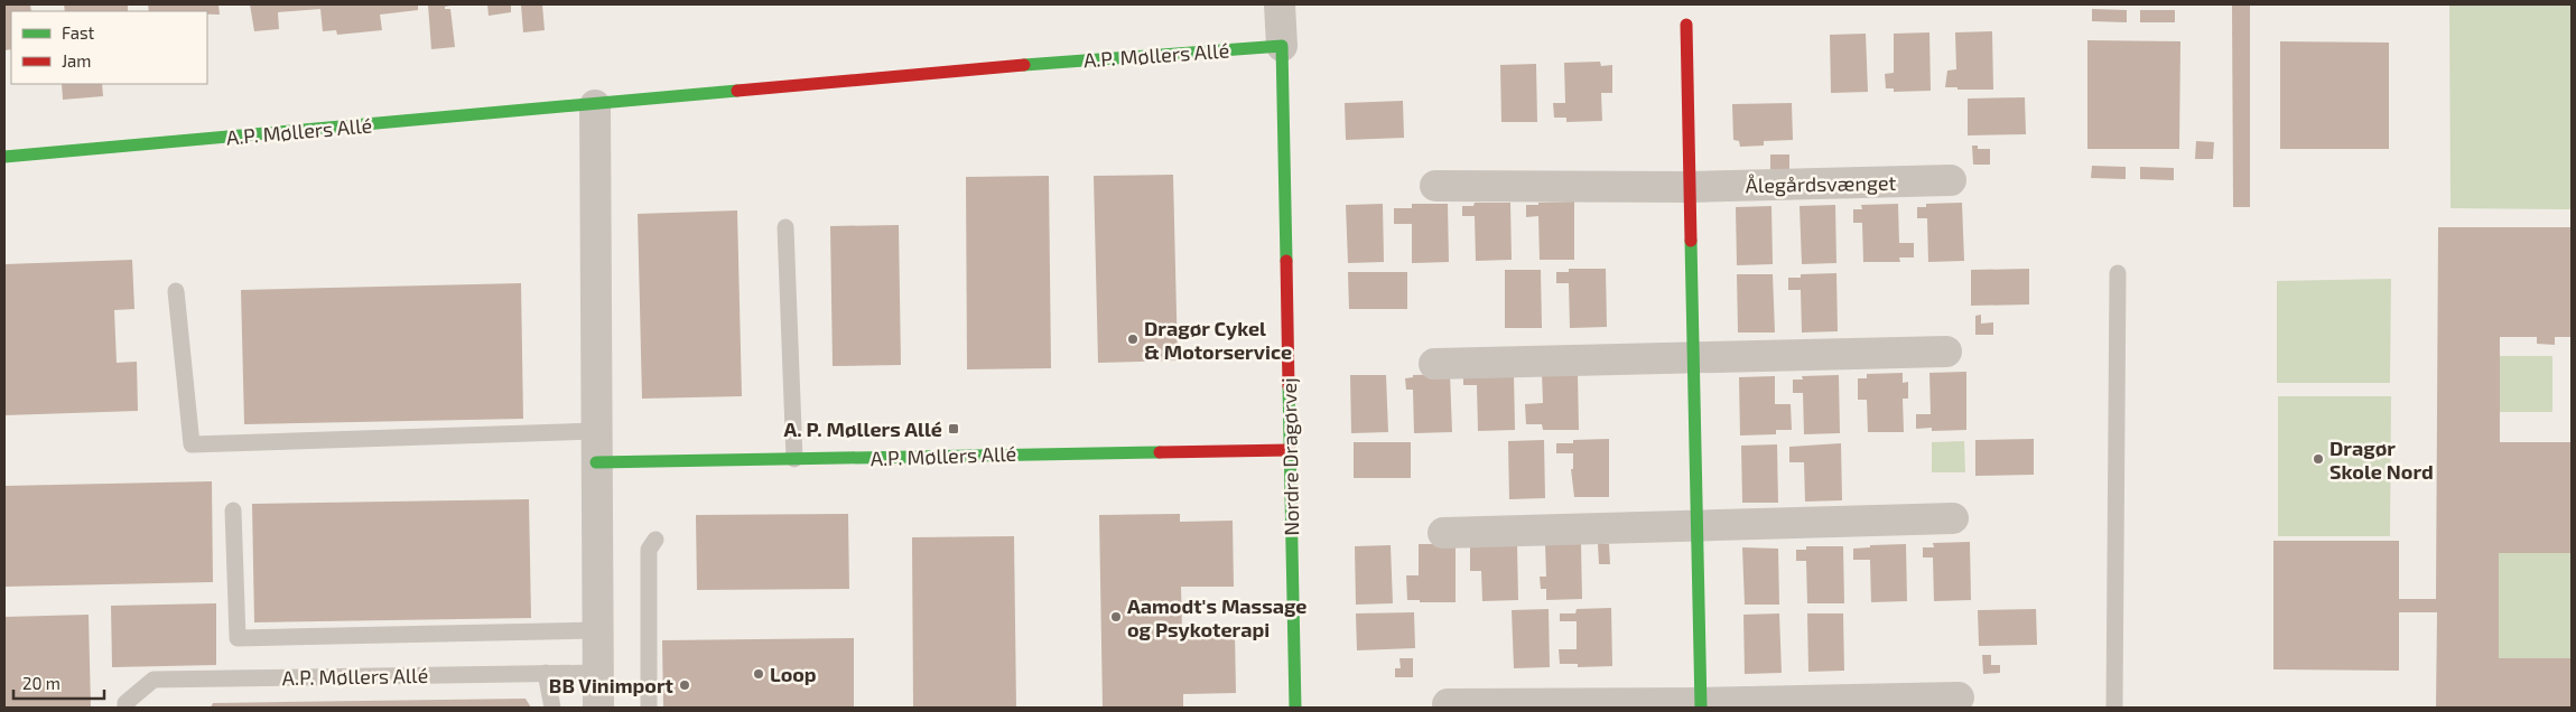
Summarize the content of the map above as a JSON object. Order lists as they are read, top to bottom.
{
  "streets": {
    "street": ["A.P. Møllers Allé", "Ålegårdsvænget", "Nordre Dragørvej"]
  },
  "crossings": [
    ["A.P. Møllers Allé", "Nordre Dragørvej"]
  ],
  "places": {
    "other": [
      "Dragør Cykel & Motorservice",
      "Dragør Skole Nord",
      "Aamodt's Massage og Psykoterapi",
      "Loop",
      "BB Vinimport"
    ],
    "transit": ["A. P. Møllers Allé"]
  },
  "legend": ["Fast", "Jam"],
  "scale_bar": "20 m"
}
